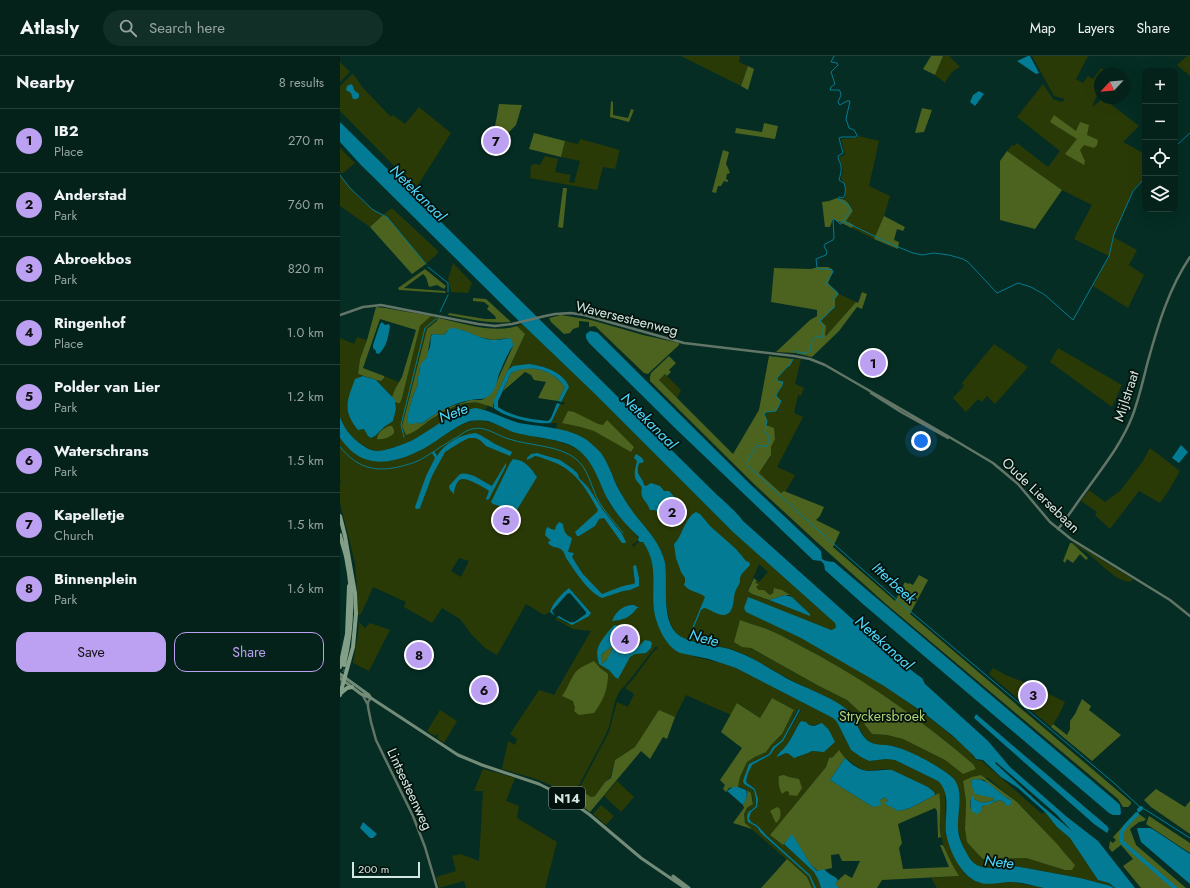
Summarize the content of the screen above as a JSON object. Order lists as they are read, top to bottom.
{
  "streets": {
    "main road": [
      "Waversesteenweg",
      "Mijlstraat",
      "Oude Liersebaan",
      "Lintsesteenweg",
      "N14"
    ]
  },
  "crossings": [
    ["Waversesteenweg", "Oude Liersebaan"],
    ["Mijlstraat", "Oude Liersebaan"]
  ],
  "water": ["Netekanaal", "Nete", "Itterbeek"],
  "parks": ["Stryckersbroek"],
  "scale_bar": "200 m",
  "north": "bottom left",
  "page": {
    "header": "Atlasly",
    "search": "Search here",
    "nav": ["Map", "Layers", "Share"],
    "heading": ["Nearby", "8 results"],
    "map_buttons": ["+", "−"],
    "list": [
      {
        "mark": "1",
        "name": "IB2",
        "note": "Place",
        "value": "270 m"
      },
      {
        "mark": "2",
        "name": "Anderstad",
        "note": "Park",
        "value": "760 m"
      },
      {
        "mark": "3",
        "name": "Abroekbos",
        "note": "Park",
        "value": "820 m"
      },
      {
        "mark": "4",
        "name": "Ringenhof",
        "note": "Place",
        "value": "1.0 km"
      },
      {
        "mark": "5",
        "name": "Polder van Lier",
        "note": "Park",
        "value": "1.2 km"
      },
      {
        "mark": "6",
        "name": "Waterschrans",
        "note": "Park",
        "value": "1.5 km"
      },
      {
        "mark": "7",
        "name": "Kapelletje",
        "note": "Church",
        "value": "1.5 km"
      },
      {
        "mark": "8",
        "name": "Binnenplein",
        "note": "Park",
        "value": "1.6 km"
      }
    ],
    "pins": [
      "7",
      "1",
      "2",
      "5",
      "4",
      "8",
      "6",
      "3"
    ],
    "buttons": ["Save", "Share"],
    "scale": "200 m"
  }
}
